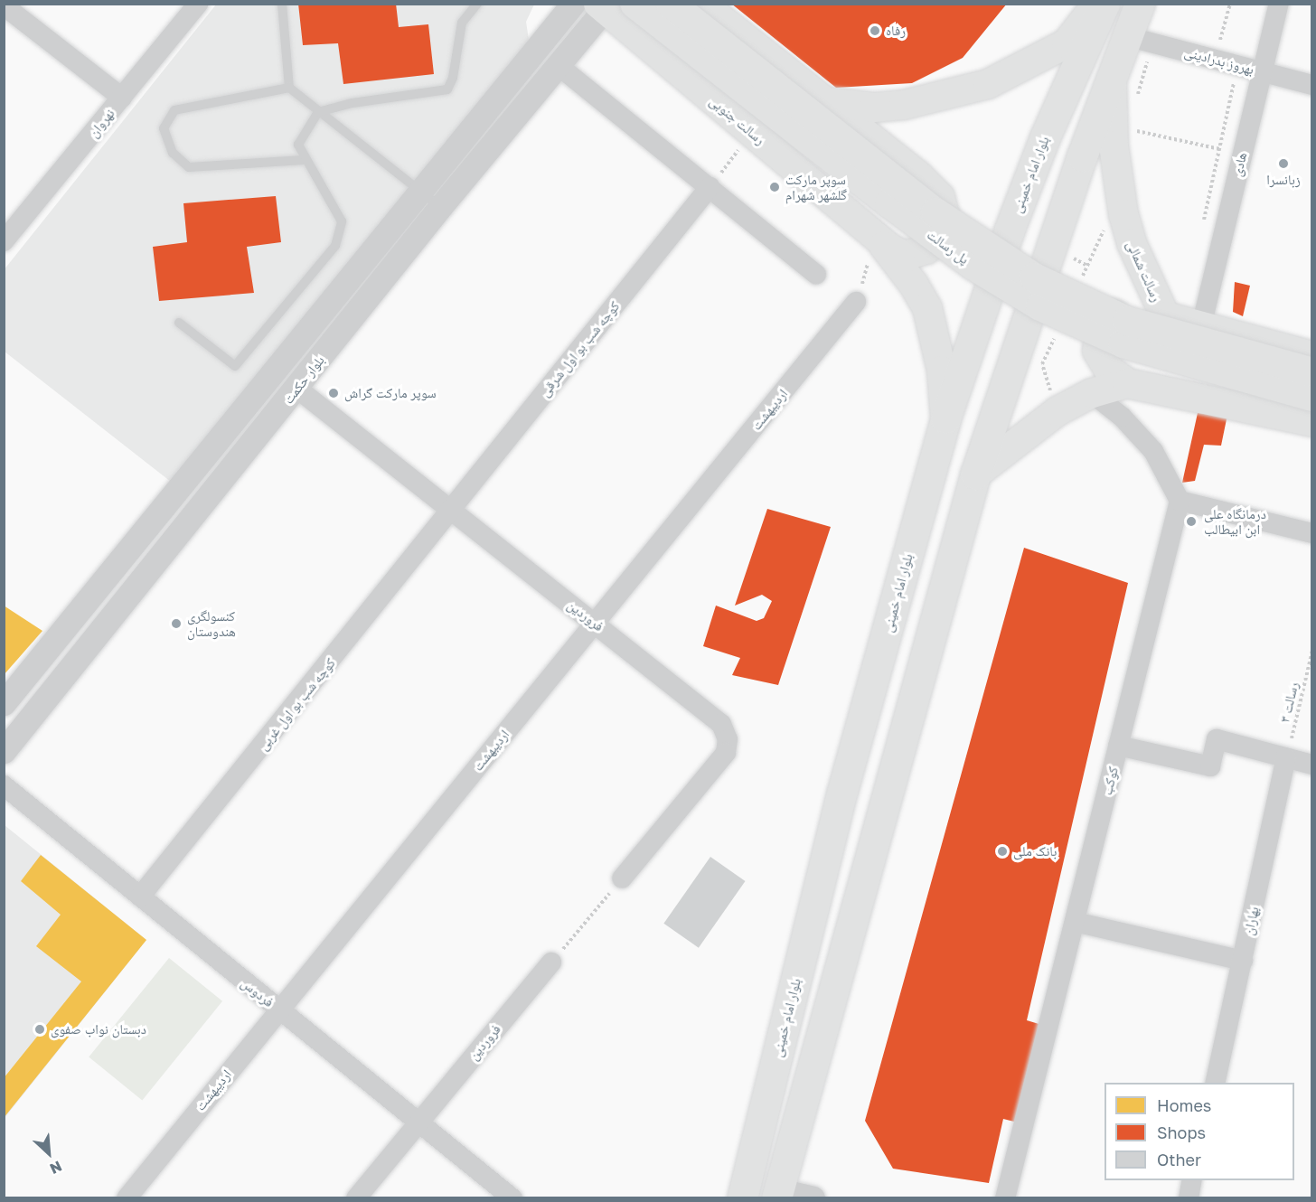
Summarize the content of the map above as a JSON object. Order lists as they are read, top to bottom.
{
  "streets": {
    "main road": [
      "رسالت جنوبی",
      "بلوار امام خمینی",
      "پل رسالت",
      "رسالت شمالی"
    ],
    "street": [
      "بهروز بدرادینی",
      "نهروان",
      "هادی",
      "کوچه شب بو اول شرقی",
      "بلوار حکمت",
      "اردیبهشت",
      "فروردین",
      "کوچه شب بو اول غربی",
      "کوکب",
      "بهاران",
      "فردوس"
    ],
    "path": ["رسالت ۳"]
  },
  "crossings": [
    ["بهروز بدرادینی", "هادی"],
    ["رسالت جنوبی", "بلوار حکمت"],
    ["هادی", "رسالت شمالی"],
    ["کوچه شب بو اول شرقی", "فروردین"],
    ["کوچه شب بو اول شرقی", "کوچه شب بو اول غربی"],
    ["بلوار حکمت", "فروردین"],
    ["اردیبهشت", "فروردین"],
    ["اردیبهشت", "فردوس"],
    ["فروردین", "کوچه شب بو اول غربی"],
    ["فروردین", "فردوس"],
    ["رسالت ۳", "بهاران"],
    ["کوچه شب بو اول غربی", "فردوس"]
  ],
  "places": [
    "رفاه",
    "زبانسرا",
    "سوپر مارکت گلشهر شهرام",
    "سوپر مارکت گراش",
    "درمانگاه علی ابن ابیطالب",
    "کنسولگری هندوستان",
    "بانک ملی",
    "دبستان نواب صفوی"
  ],
  "legend": ["Homes", "Shops", "Other"],
  "north": "bottom right"
}
